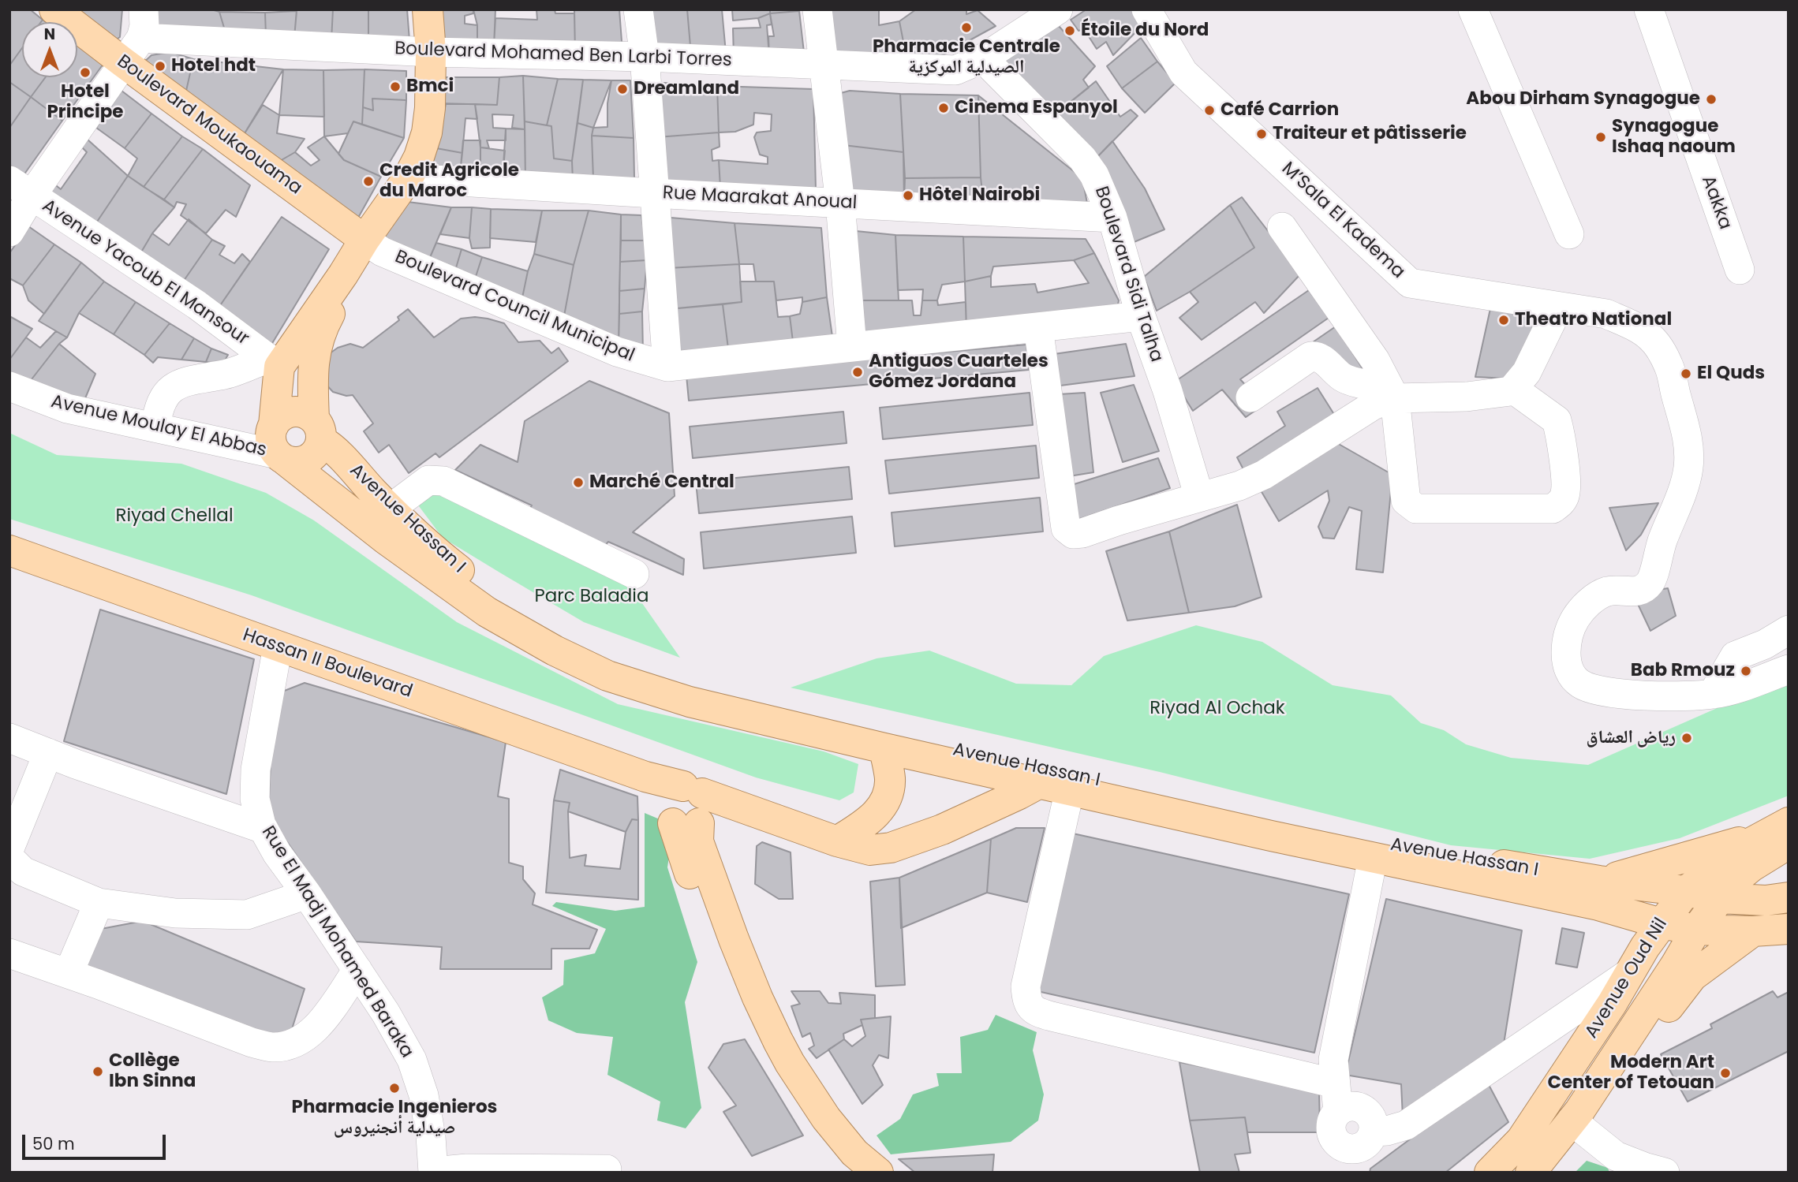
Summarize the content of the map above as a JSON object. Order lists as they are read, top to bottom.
{
  "streets": {
    "main road": [
      "Boulevard Moukaouama",
      "Avenue Hassan I",
      "Hassan II Boulevard",
      "Avenue Oud Nil"
    ],
    "street": [
      "Boulevard Mohamed Ben Larbi Torres",
      "Rue Maarakat Anoual",
      "Aakka",
      "M’Sala El Kadema",
      "Avenue Yacoub El Mansour",
      "Boulevard Sidi Talha",
      "Boulevard Council Municipal",
      "Avenue Moulay El Abbas",
      "Rue El Madj Mohamed Baraka"
    ]
  },
  "crossings": [
    ["Boulevard Mohamed Ben Larbi Torres", "Boulevard Sidi Talha"],
    ["Boulevard Moukaouama", "Boulevard Council Municipal"],
    ["Rue Maarakat Anoual", "Boulevard Sidi Talha"],
    ["Avenue Moulay El Abbas", "Avenue Hassan I"],
    ["Avenue Hassan I", "Hassan II Boulevard"],
    ["Avenue Hassan I", "Avenue Oud Nil"],
    ["Hassan II Boulevard", "Rue El Madj Mohamed Baraka"]
  ],
  "parks": ["Riyad Chellal", "Parc Baladia", "Riyad Al Ochak"],
  "places": [
    "Pharmacie Centrale الصيدلية المركزية",
    "Étoile du Nord",
    "Hotel hdt",
    "Hotel Principe",
    "Bmci",
    "Dreamland",
    "Abou Dirham Synagogue",
    "Cinema Espanyol",
    "Café Carrion",
    "Traiteur et pâtisserie",
    "Synagogue Ishaq naoum",
    "Credit Agricole du Maroc",
    "Hôtel Nairobi",
    "Theatro National",
    "Antiguos Cuarteles Gómez Jordana",
    "El Quds",
    "Marché Central",
    "Bab Rmouz",
    "رياض العشاق",
    "Collège Ibn Sinna",
    "Modern Art Center of Tetouan",
    "Pharmacie Ingenieros صيدلية أنجنيروس"
  ],
  "scale_bar": "50 m",
  "north": "top"
}
